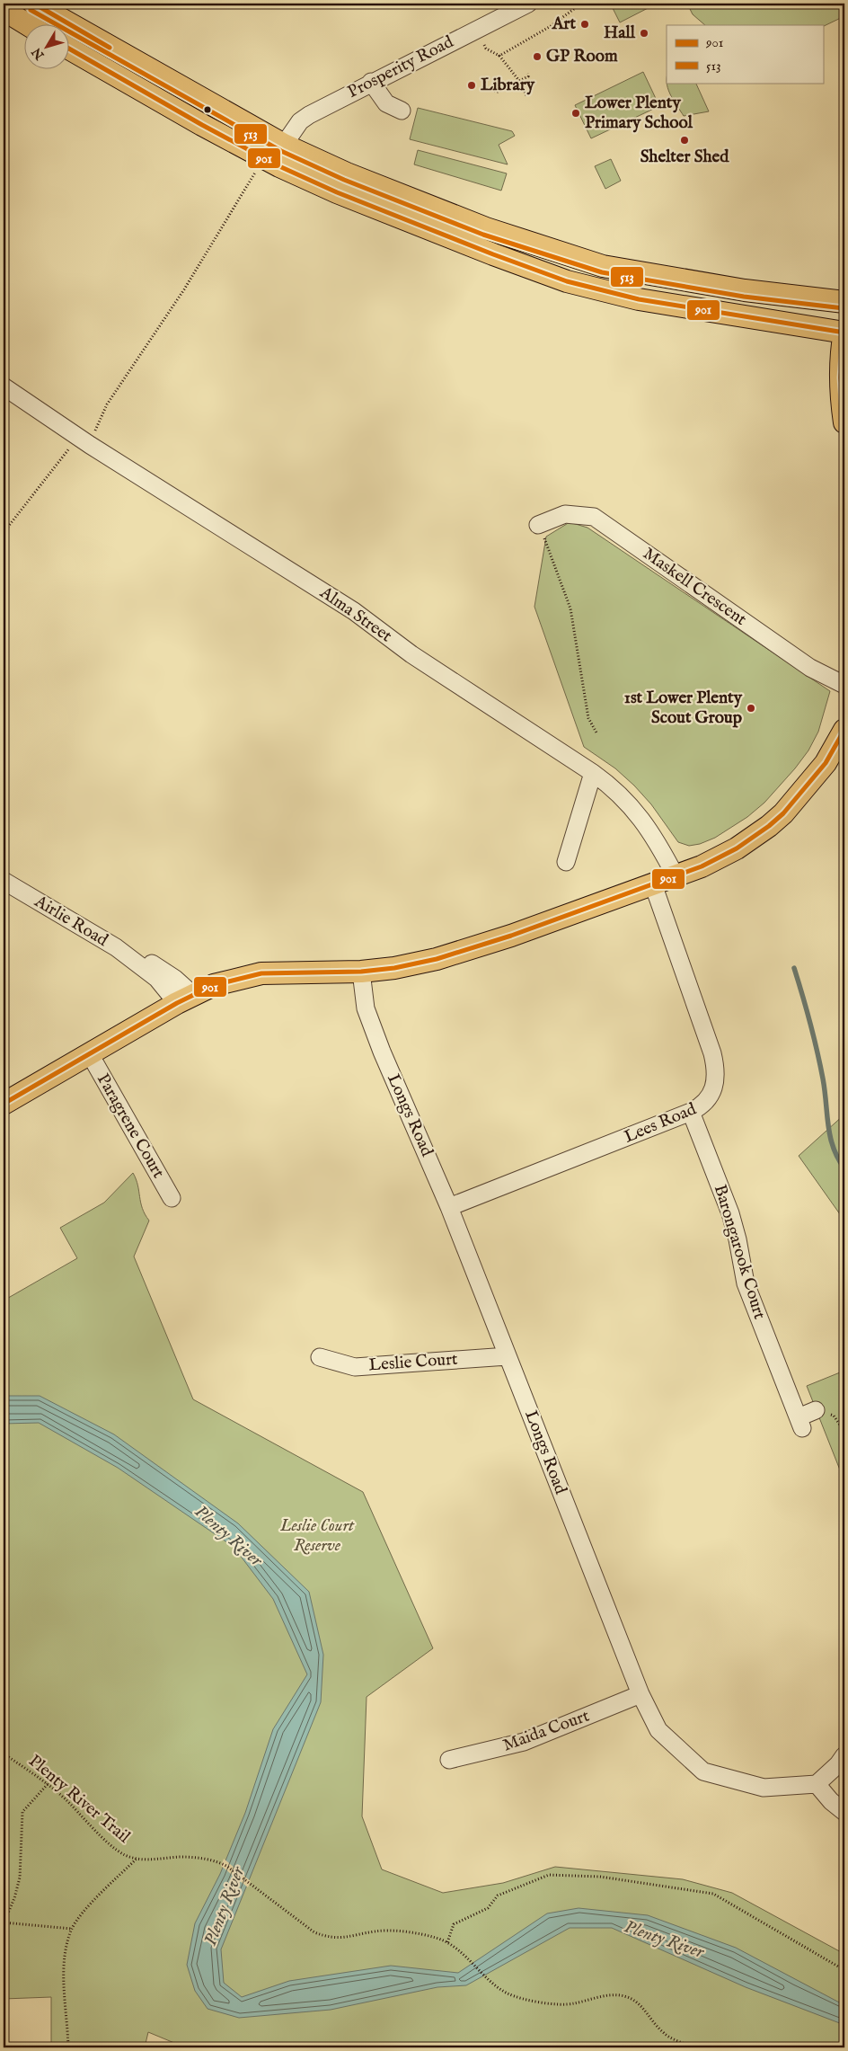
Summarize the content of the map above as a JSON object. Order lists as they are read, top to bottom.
{
  "streets": {
    "street": [
      "Prosperity Road",
      "Maskell Crescent",
      "Alma Street",
      "Airlie Road",
      "Longs Road",
      "Lees Road",
      "Paragrene Court",
      "Barongarook Court",
      "Leslie Court",
      "Maida Court"
    ],
    "path": ["Plenty River Trail"]
  },
  "crossings": [
    ["Longs Road", "Lees Road"],
    ["Longs Road", "Leslie Court"],
    ["Longs Road", "Maida Court"],
    ["Lees Road", "Barongarook Court"]
  ],
  "water": ["Plenty River"],
  "parks": ["Leslie Court Reserve"],
  "places": [
    "Art",
    "Hall",
    "GP Room",
    "Library",
    "Lower Plenty Primary School",
    "Shelter Shed",
    "1st Lower Plenty Scout Group"
  ],
  "lines": ["transit line 901", "transit line 513"],
  "legend": ["901", "513"],
  "north": "bottom left"
}
